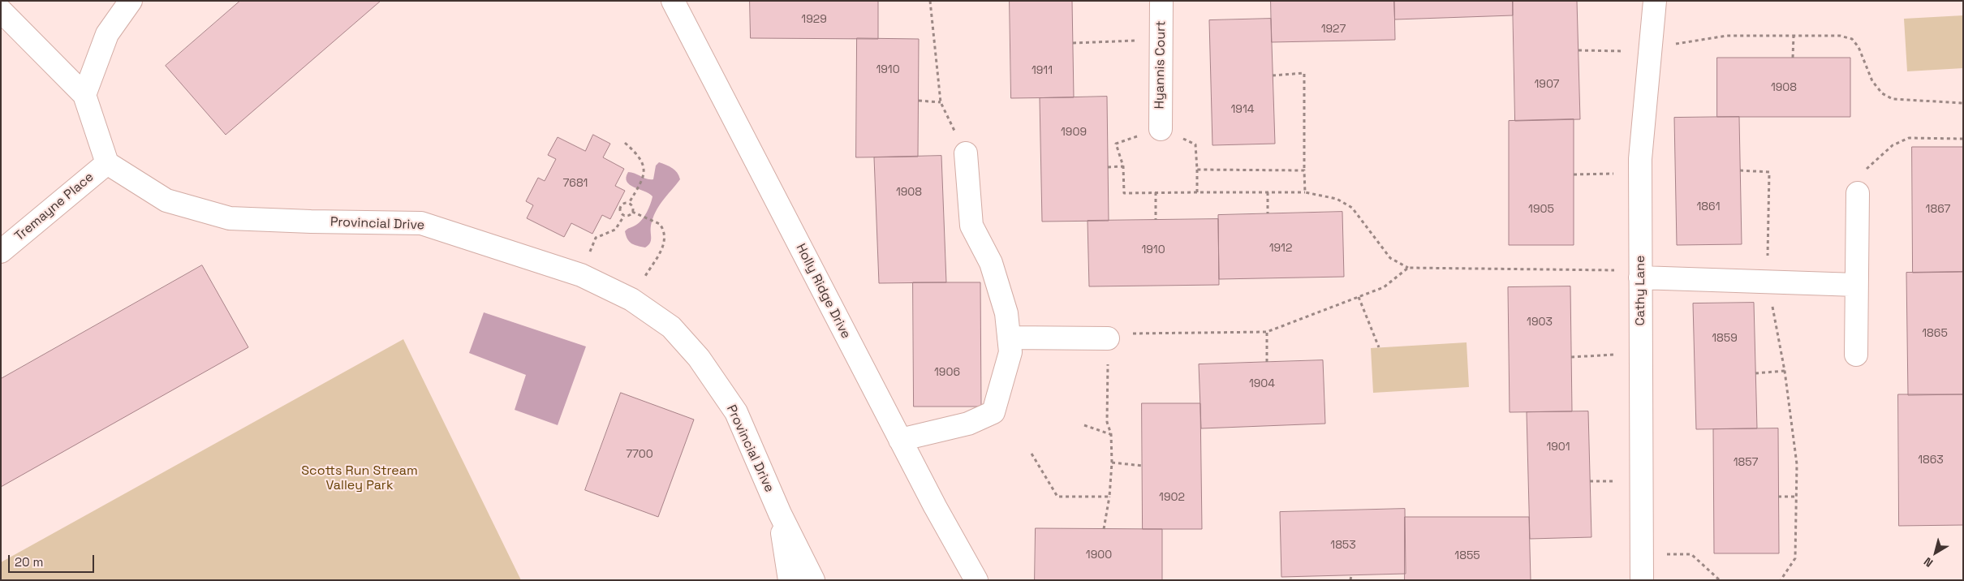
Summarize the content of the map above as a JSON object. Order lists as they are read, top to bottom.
{
  "streets": {
    "street": [
      "Hyannis Court",
      "Tremayne Place",
      "Provincial Drive",
      "Cathy Lane",
      "Holly Ridge Drive"
    ]
  },
  "crossings": [
    ["Tremayne Place", "Provincial Drive"]
  ],
  "parks": ["Scotts Run Stream Valley Park"],
  "house_numbers": [
    "1929",
    "1927",
    "1910",
    "1911",
    "1907",
    "1908",
    "1914",
    "1909",
    "7681",
    "1908",
    "1861",
    "1905",
    "1867",
    "1912",
    "1910",
    "1903",
    "1865",
    "1859",
    "1906",
    "1904",
    "1901",
    "7700",
    "1863",
    "1857",
    "1902",
    "1853",
    "1900",
    "1855"
  ],
  "scale_bar": "20 m",
  "north": "bottom left"
}
